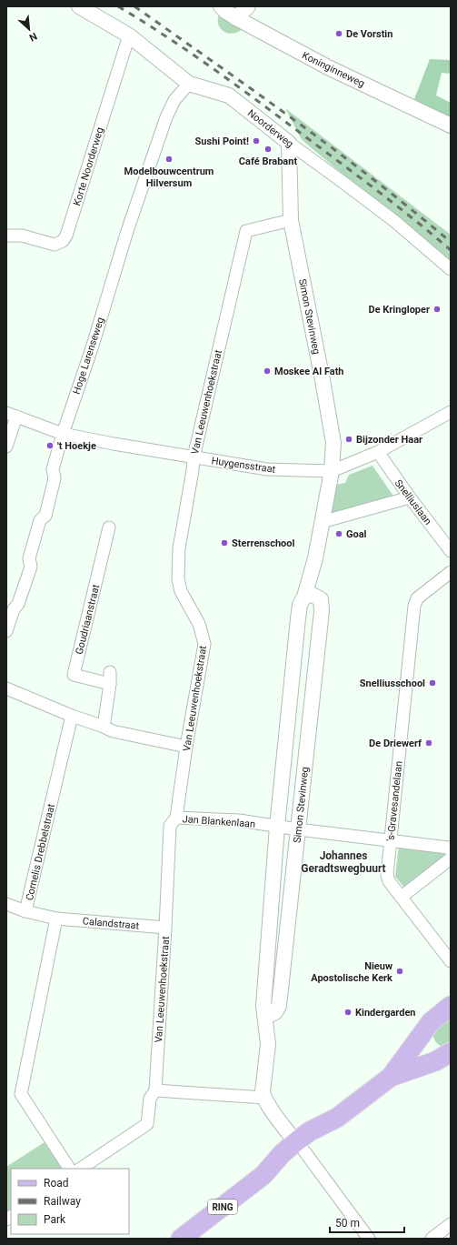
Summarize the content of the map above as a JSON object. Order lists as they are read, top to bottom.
{
  "streets": {
    "main road": ["RING"],
    "street": [
      "Koninginneweg",
      "Noorderweg",
      "Korte Noorderweg",
      "Simon Stevinweg",
      "Hoge Larenseweg",
      "Van Leeuwenhoekstraat",
      "Huygensstraat",
      "Snelliuslaan",
      "Goudriaanstraat",
      "'s-Gravesandelaan",
      "Jan Blankenlaan",
      "Cornelis Drebbelstraat",
      "Calandstraat"
    ]
  },
  "crossings": [
    ["Noorderweg", "Korte Noorderweg"],
    ["Noorderweg", "Simon Stevinweg"],
    ["Noorderweg", "Hoge Larenseweg"],
    ["Simon Stevinweg", "Van Leeuwenhoekstraat"],
    ["Simon Stevinweg", "Huygensstraat"],
    ["Simon Stevinweg", "Jan Blankenlaan"],
    ["Hoge Larenseweg", "Huygensstraat"],
    ["Van Leeuwenhoekstraat", "Huygensstraat"],
    ["Van Leeuwenhoekstraat", "Jan Blankenlaan"],
    ["Van Leeuwenhoekstraat", "Calandstraat"],
    ["Huygensstraat", "Snelliuslaan"],
    ["'s-Gravesandelaan", "Jan Blankenlaan"],
    ["Cornelis Drebbelstraat", "Calandstraat"]
  ],
  "districts": ["Johannes Geradtswegbuurt"],
  "places": [
    "De Vorstin",
    "Sushi Point!",
    "Café Brabant",
    "Modelbouwcentrum Hilversum",
    "De Kringloper",
    "Moskee Al Fath",
    "Bijzonder Haar",
    "'t Hoekje",
    "Goal",
    "Sterrenschool",
    "Snelliusschool",
    "De Driewerf",
    "Nieuw Apostolische Kerk",
    "Kindergarden"
  ],
  "legend": ["Road", "Railway", "Park"],
  "scale_bar": "50 m",
  "north": "bottom right"
}
